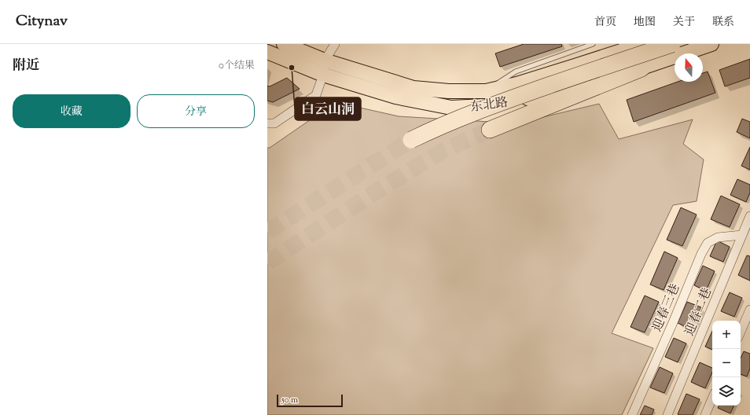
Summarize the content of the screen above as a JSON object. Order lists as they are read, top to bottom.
{
  "streets": {
    "main road": ["东北路"],
    "street": ["迎春三巷", "迎春二巷"]
  },
  "crossings": [
    ["迎春三巷", "迎春二巷"]
  ],
  "places": ["白云山洞"],
  "scale_bar": "50 m",
  "north": "top",
  "page": {
    "header": "Citynav",
    "nav": [
      "首页",
      "地图",
      "关于",
      "联系"
    ],
    "heading": ["附近", "0个结果"],
    "buttons": ["收藏", "分享"],
    "map_buttons": ["+", "−"],
    "scale": "50 m"
  }
}
